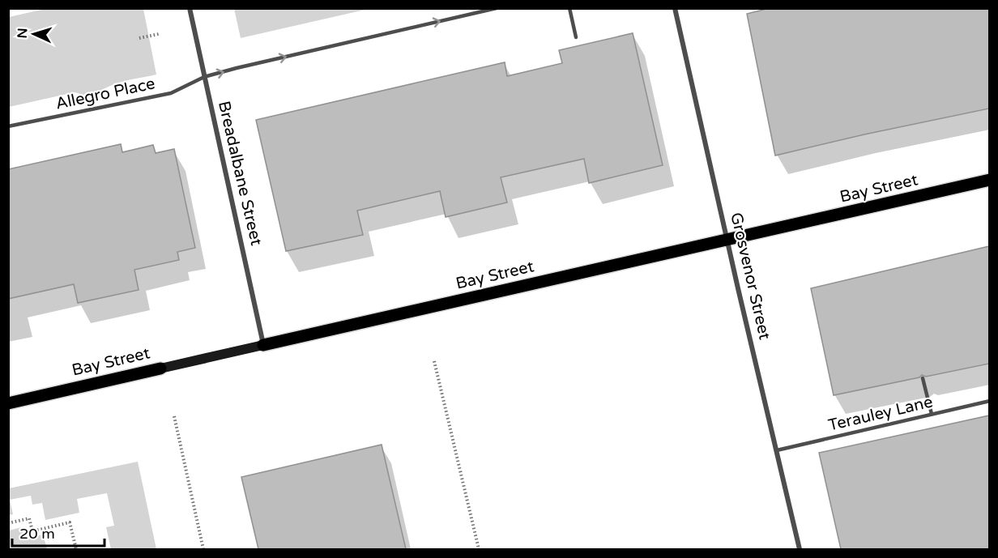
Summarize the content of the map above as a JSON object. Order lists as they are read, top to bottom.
{
  "streets": {
    "main road": ["Bay Street"],
    "street": ["Breadalbane Street", "Grosvenor Street"],
    "lane": ["Allegro Place", "Terauley Lane"]
  },
  "crossings": [
    ["Allegro Place", "Breadalbane Street"],
    ["Breadalbane Street", "Bay Street"],
    ["Bay Street", "Grosvenor Street"],
    ["Grosvenor Street", "Terauley Lane"]
  ],
  "one_way": ["Allegro Place"],
  "scale_bar": "20 m",
  "north": "left"
}
